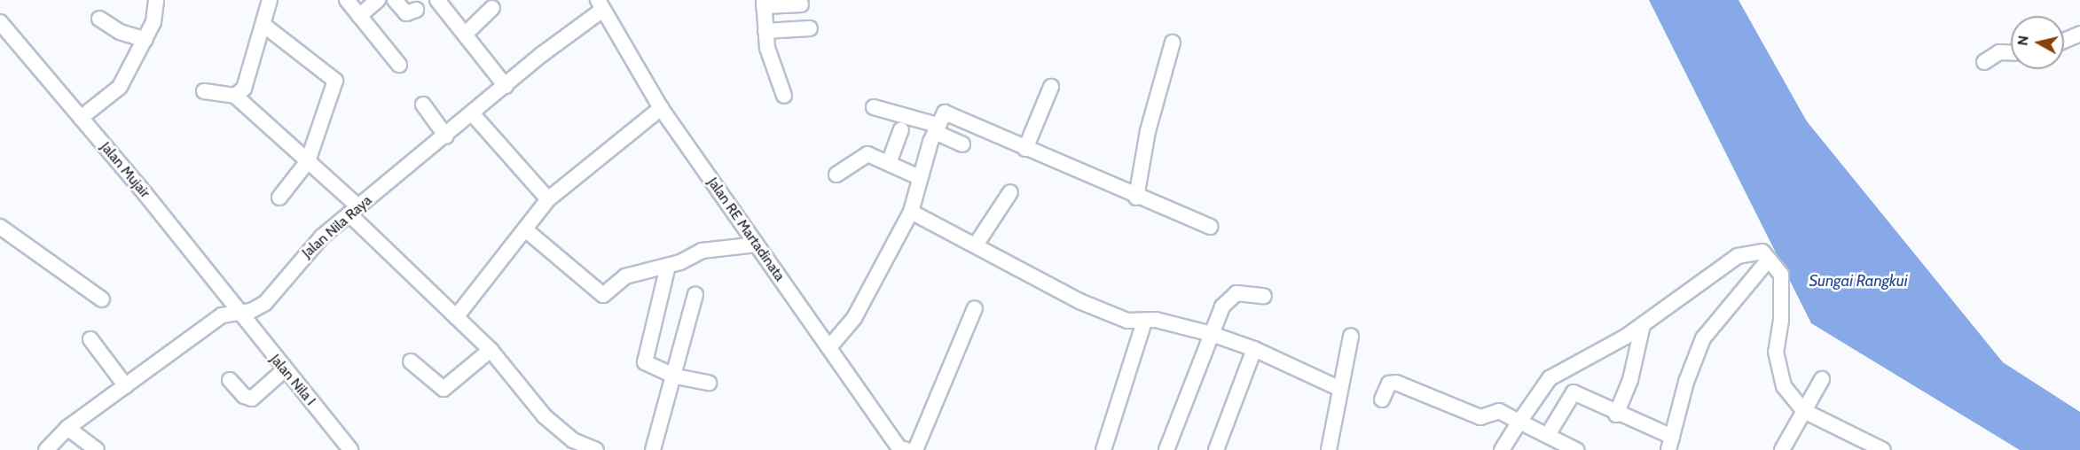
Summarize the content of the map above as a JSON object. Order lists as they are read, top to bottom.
{
  "streets": {
    "street": [
      "Jalan Mujair",
      "Jalan Nila Raya",
      "Jalan RE Martadinata",
      "Jalan Nila I"
    ]
  },
  "crossings": [
    ["Jalan Mujair", "Jalan Nila Raya"],
    ["Jalan Mujair", "Jalan Nila I"],
    ["Jalan Nila Raya", "Jalan RE Martadinata"],
    ["Jalan Nila Raya", "Jalan Nila I"]
  ],
  "water": ["Sungai Rangkui"],
  "north": "left"
}
